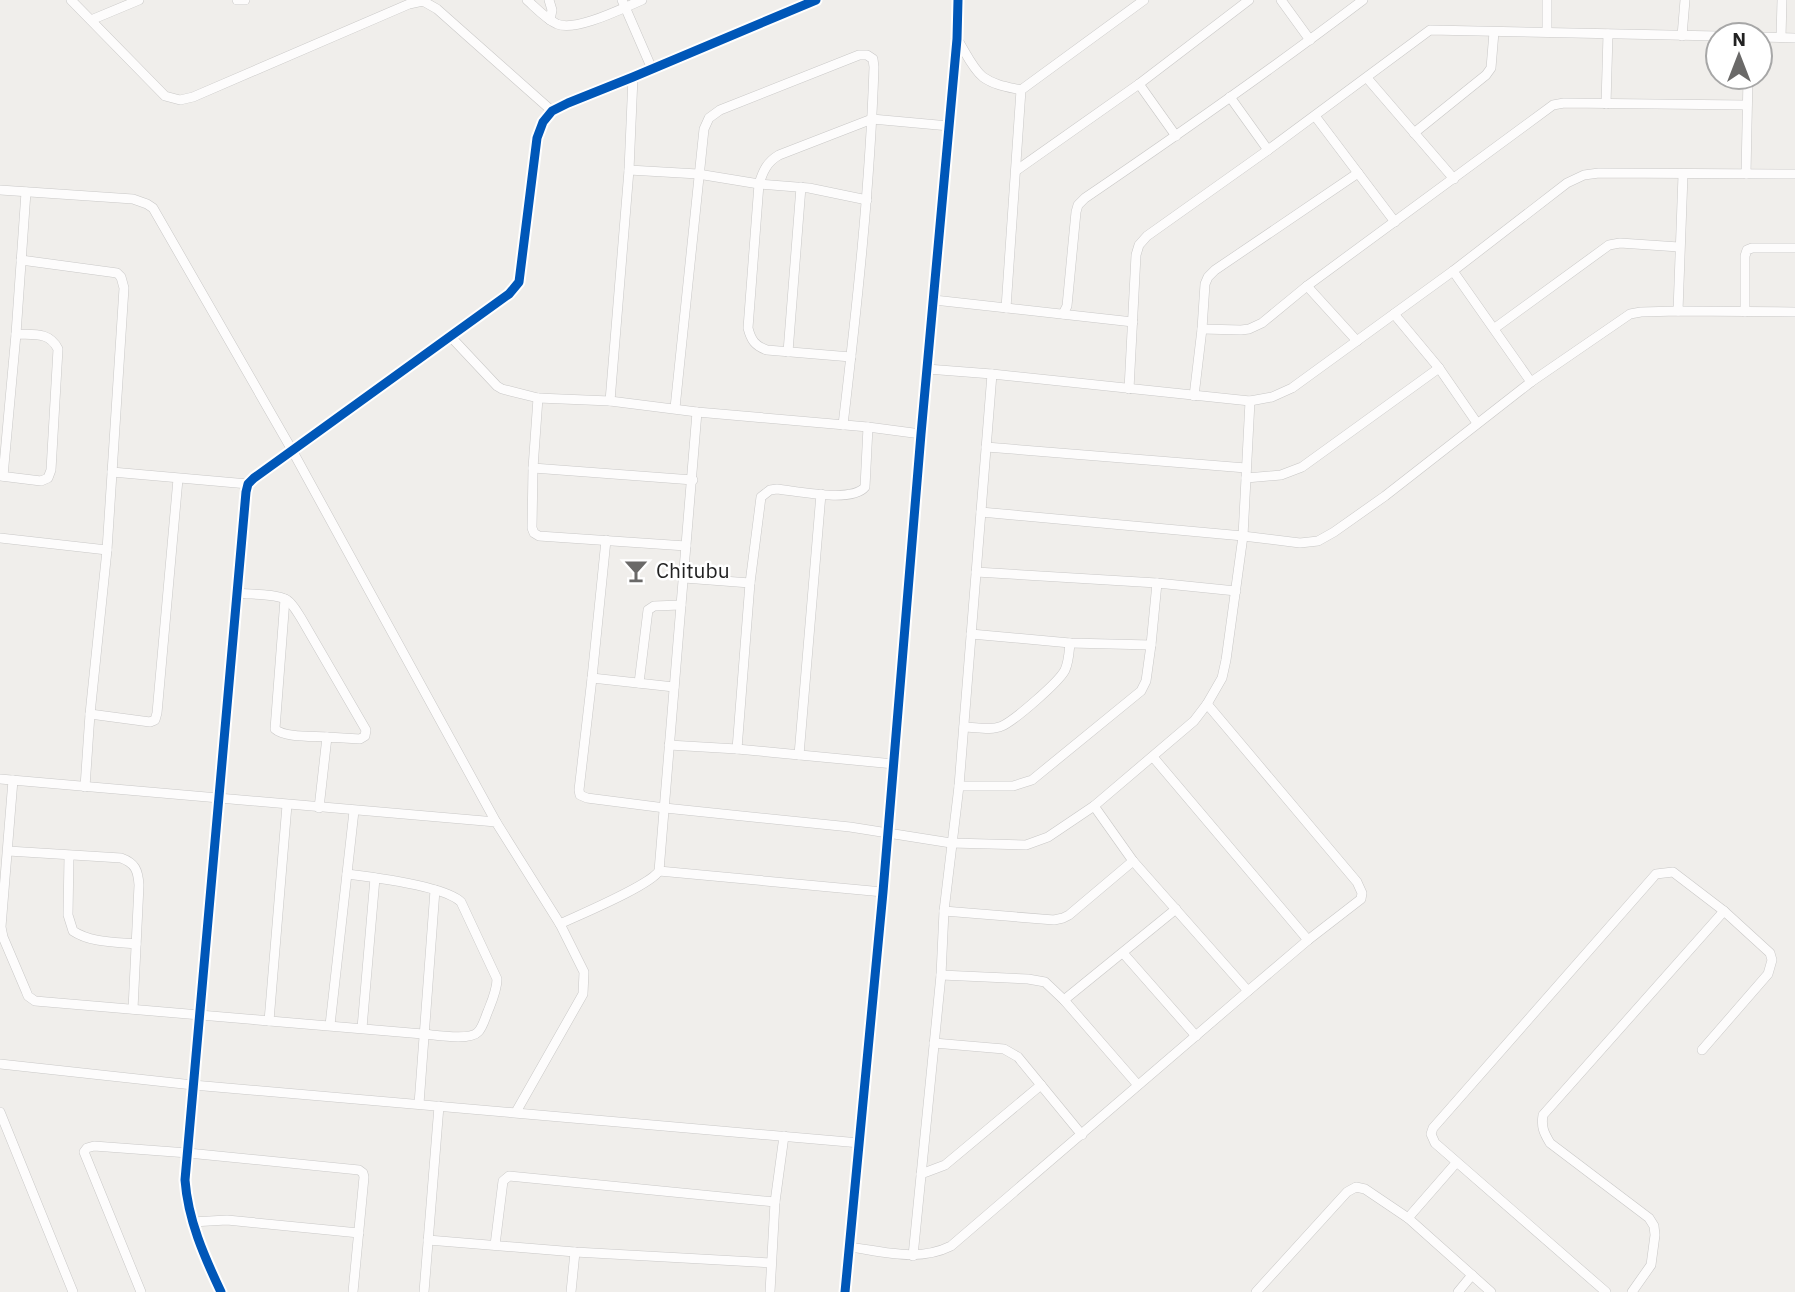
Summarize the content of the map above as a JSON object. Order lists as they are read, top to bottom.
{
  "places": {
    "bar": ["Chitubu"]
  },
  "north": "top"
}
